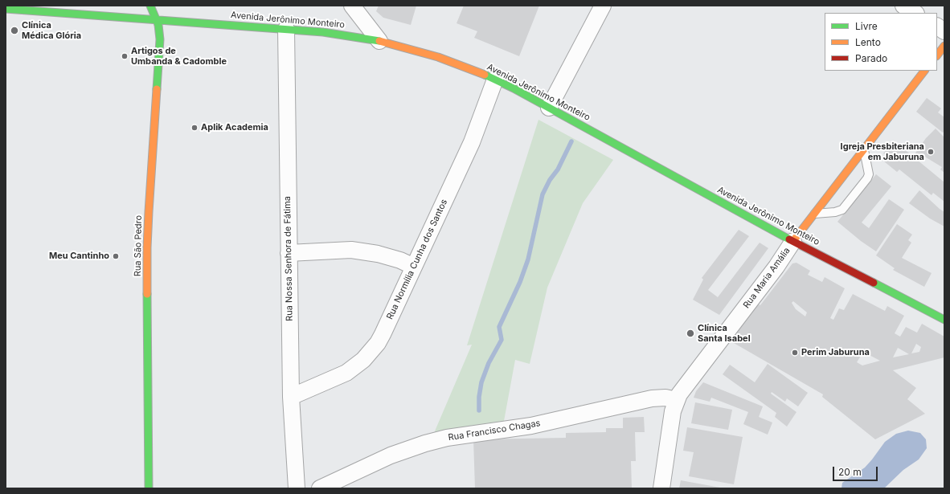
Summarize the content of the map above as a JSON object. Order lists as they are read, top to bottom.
{
  "streets": {
    "main road": ["Avenida Jerônimo Monteiro", "Rua São Pedro", "Rua Maria Amália"],
    "street": ["Rua Nossa Senhora de Fátima", "Rua Normília Cunha dos Santos", "Rua Francisco Chagas"]
  },
  "crossings": [
    ["Avenida Jerônimo Monteiro", "Rua São Pedro"],
    ["Avenida Jerônimo Monteiro", "Rua Nossa Senhora de Fátima"],
    ["Avenida Jerônimo Monteiro", "Rua Normília Cunha dos Santos"],
    ["Avenida Jerônimo Monteiro", "Rua Maria Amália"],
    ["Rua Nossa Senhora de Fátima", "Rua Normília Cunha dos Santos"],
    ["Rua Maria Amália", "Rua Francisco Chagas"]
  ],
  "places": [
    "Clínica Médica Glória",
    "Artigos de Umbanda & Cadomble",
    "Aplik Academia",
    "Igreja Presbiteriana em Jaburuna",
    "Meu Cantinho",
    "Clínica Santa Isabel",
    "Perim Jaburuna"
  ],
  "legend": ["Livre", "Lento", "Parado"],
  "scale_bar": "20 m"
}
